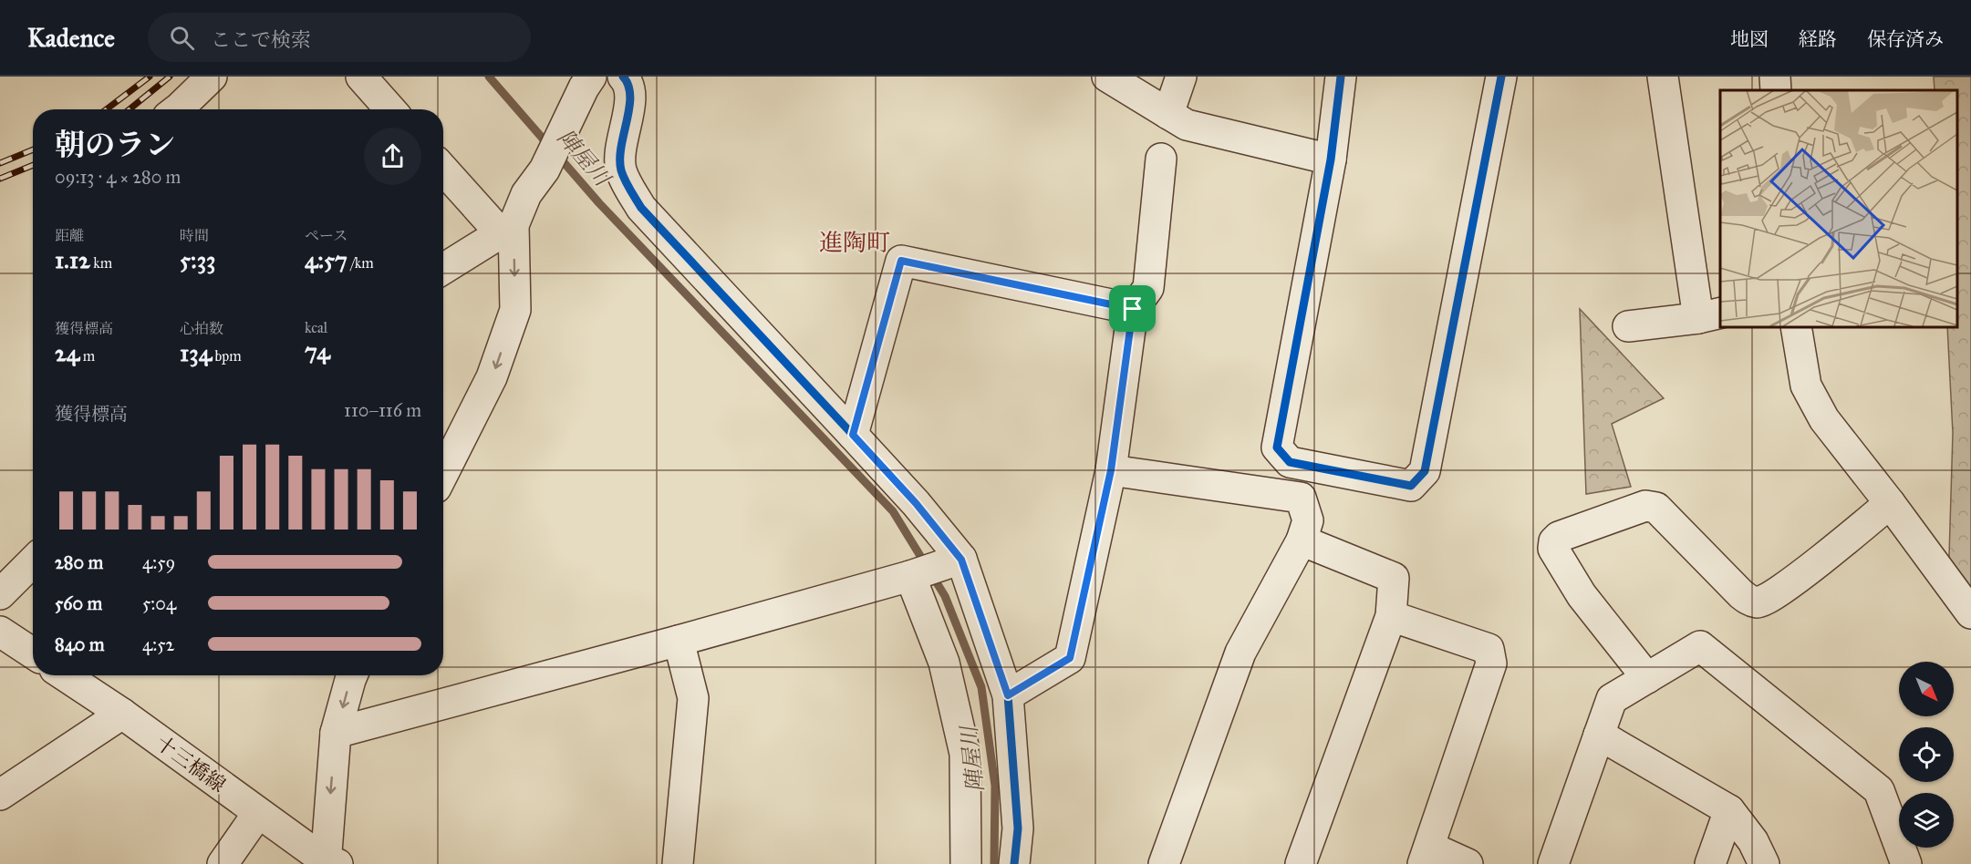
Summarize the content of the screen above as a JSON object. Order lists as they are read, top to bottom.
{
  "streets": {
    "street": ["十三橋線"]
  },
  "districts": ["進陶町"],
  "water": ["陣屋川"],
  "north": "bottom right",
  "page": {
    "header": "Kadence",
    "search": "ここで検索",
    "nav": ["地図", "経路", "保存済み"],
    "heading": ["朝のラン", "09:13 · 4 × 280 m"],
    "stats": [
      ["距離", "1.12 km"],
      ["時間", "5:33"],
      ["ペース", "4:57 /km"],
      ["獲得標高", "24 m"],
      ["心拍数", "134 bpm"],
      ["kcal", "74"]
    ],
    "chart": ["獲得標高", "110–116 m"],
    "list": [
      {
        "name": "280 m",
        "note": "4:59"
      },
      {
        "name": "560 m",
        "note": "5:04"
      },
      {
        "name": "840 m",
        "note": "4:52"
      }
    ]
  }
}
